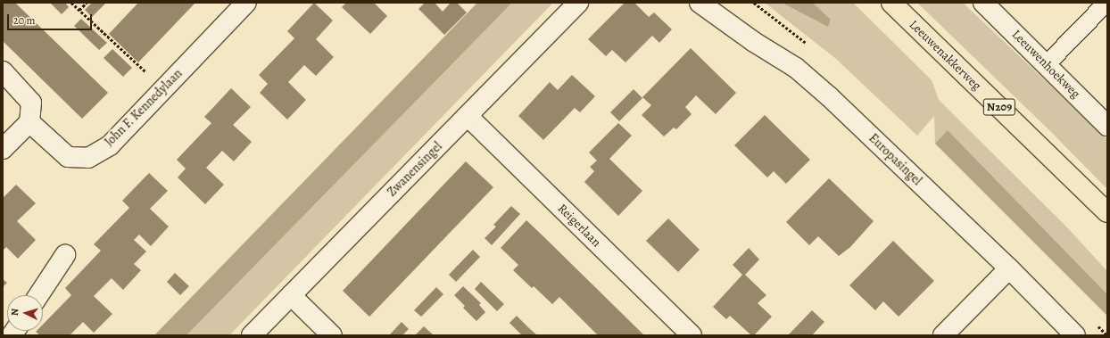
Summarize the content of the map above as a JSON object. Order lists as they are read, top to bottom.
{
  "streets": {
    "main road": ["Leeuwenakkerweg", "N209"],
    "street": [
      "Leeuwenhoekweg",
      "John F. Kennedylaan",
      "Europasingel",
      "Zwanensingel",
      "Reigerlaan"
    ]
  },
  "crossings": [
    ["Zwanensingel", "Reigerlaan"]
  ],
  "scale_bar": "20 m",
  "north": "left"
}
